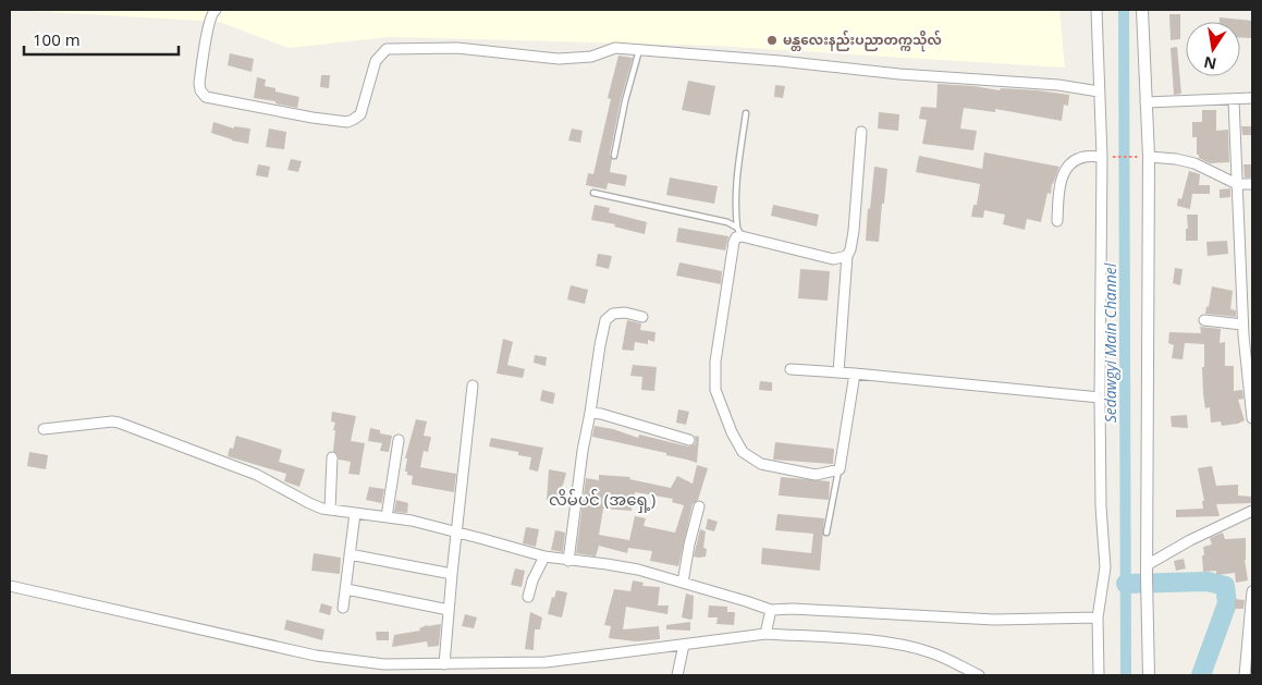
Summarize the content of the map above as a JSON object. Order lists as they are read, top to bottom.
{
  "districts": ["လိမ်ပင် (အရှေ့)"],
  "water": ["Sedawgyi Main Channel"],
  "places": ["မန္တလေးနည်းပညာတက္ကသိုလ်"],
  "scale_bar": "100 m",
  "north": "bottom"
}
